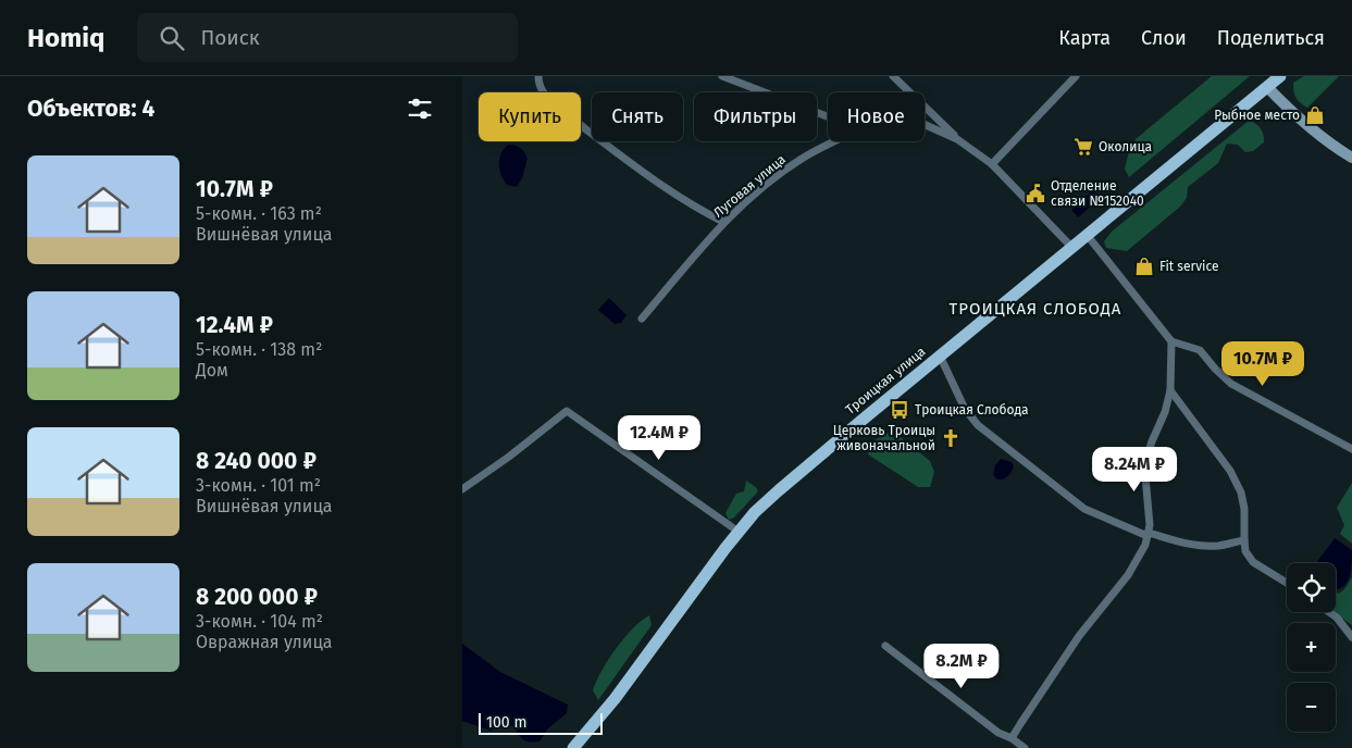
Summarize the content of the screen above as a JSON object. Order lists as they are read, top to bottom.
{
  "streets": {
    "main road": ["Троицкая улица"],
    "street": ["Луговая улица"]
  },
  "districts": ["ТРОИЦКАЯ СЛОБОДА"],
  "places": {
    "shop": ["Рыбное место", "Fit service"],
    "supermarket": ["Околица"],
    "public building": ["Отделение связи №152040"],
    "bus stop": ["Троицкая Слобода"],
    "church": ["Церковь Троицы живоначальной"]
  },
  "scale_bar": "100 m",
  "page": {
    "header": "Homiq",
    "search": "Поиск",
    "nav": ["Карта", "Слои", "Поделиться"],
    "heading": "Объектов: 4",
    "chip": [
      "Купить",
      "Снять",
      "Фильтры",
      "Новое"
    ],
    "list": [
      {
        "name": "10.7M ₽",
        "note": "5-комн. · 163 m² · Вишнёвая улица"
      },
      {
        "name": "12.4M ₽",
        "note": "5-комн. · 138 m² · Дом"
      },
      {
        "name": "8 240 000 ₽",
        "note": "3-комн. · 101 m² · Вишнёвая улица"
      },
      {
        "name": "8 200 000 ₽",
        "note": "3-комн. · 104 m² · Овражная улица"
      }
    ],
    "price": [
      "10.7M ₽",
      "12.4M ₽",
      "8.24M ₽",
      "8.2M ₽"
    ],
    "map_buttons": ["+", "−"],
    "scale": "100 m"
  }
}
